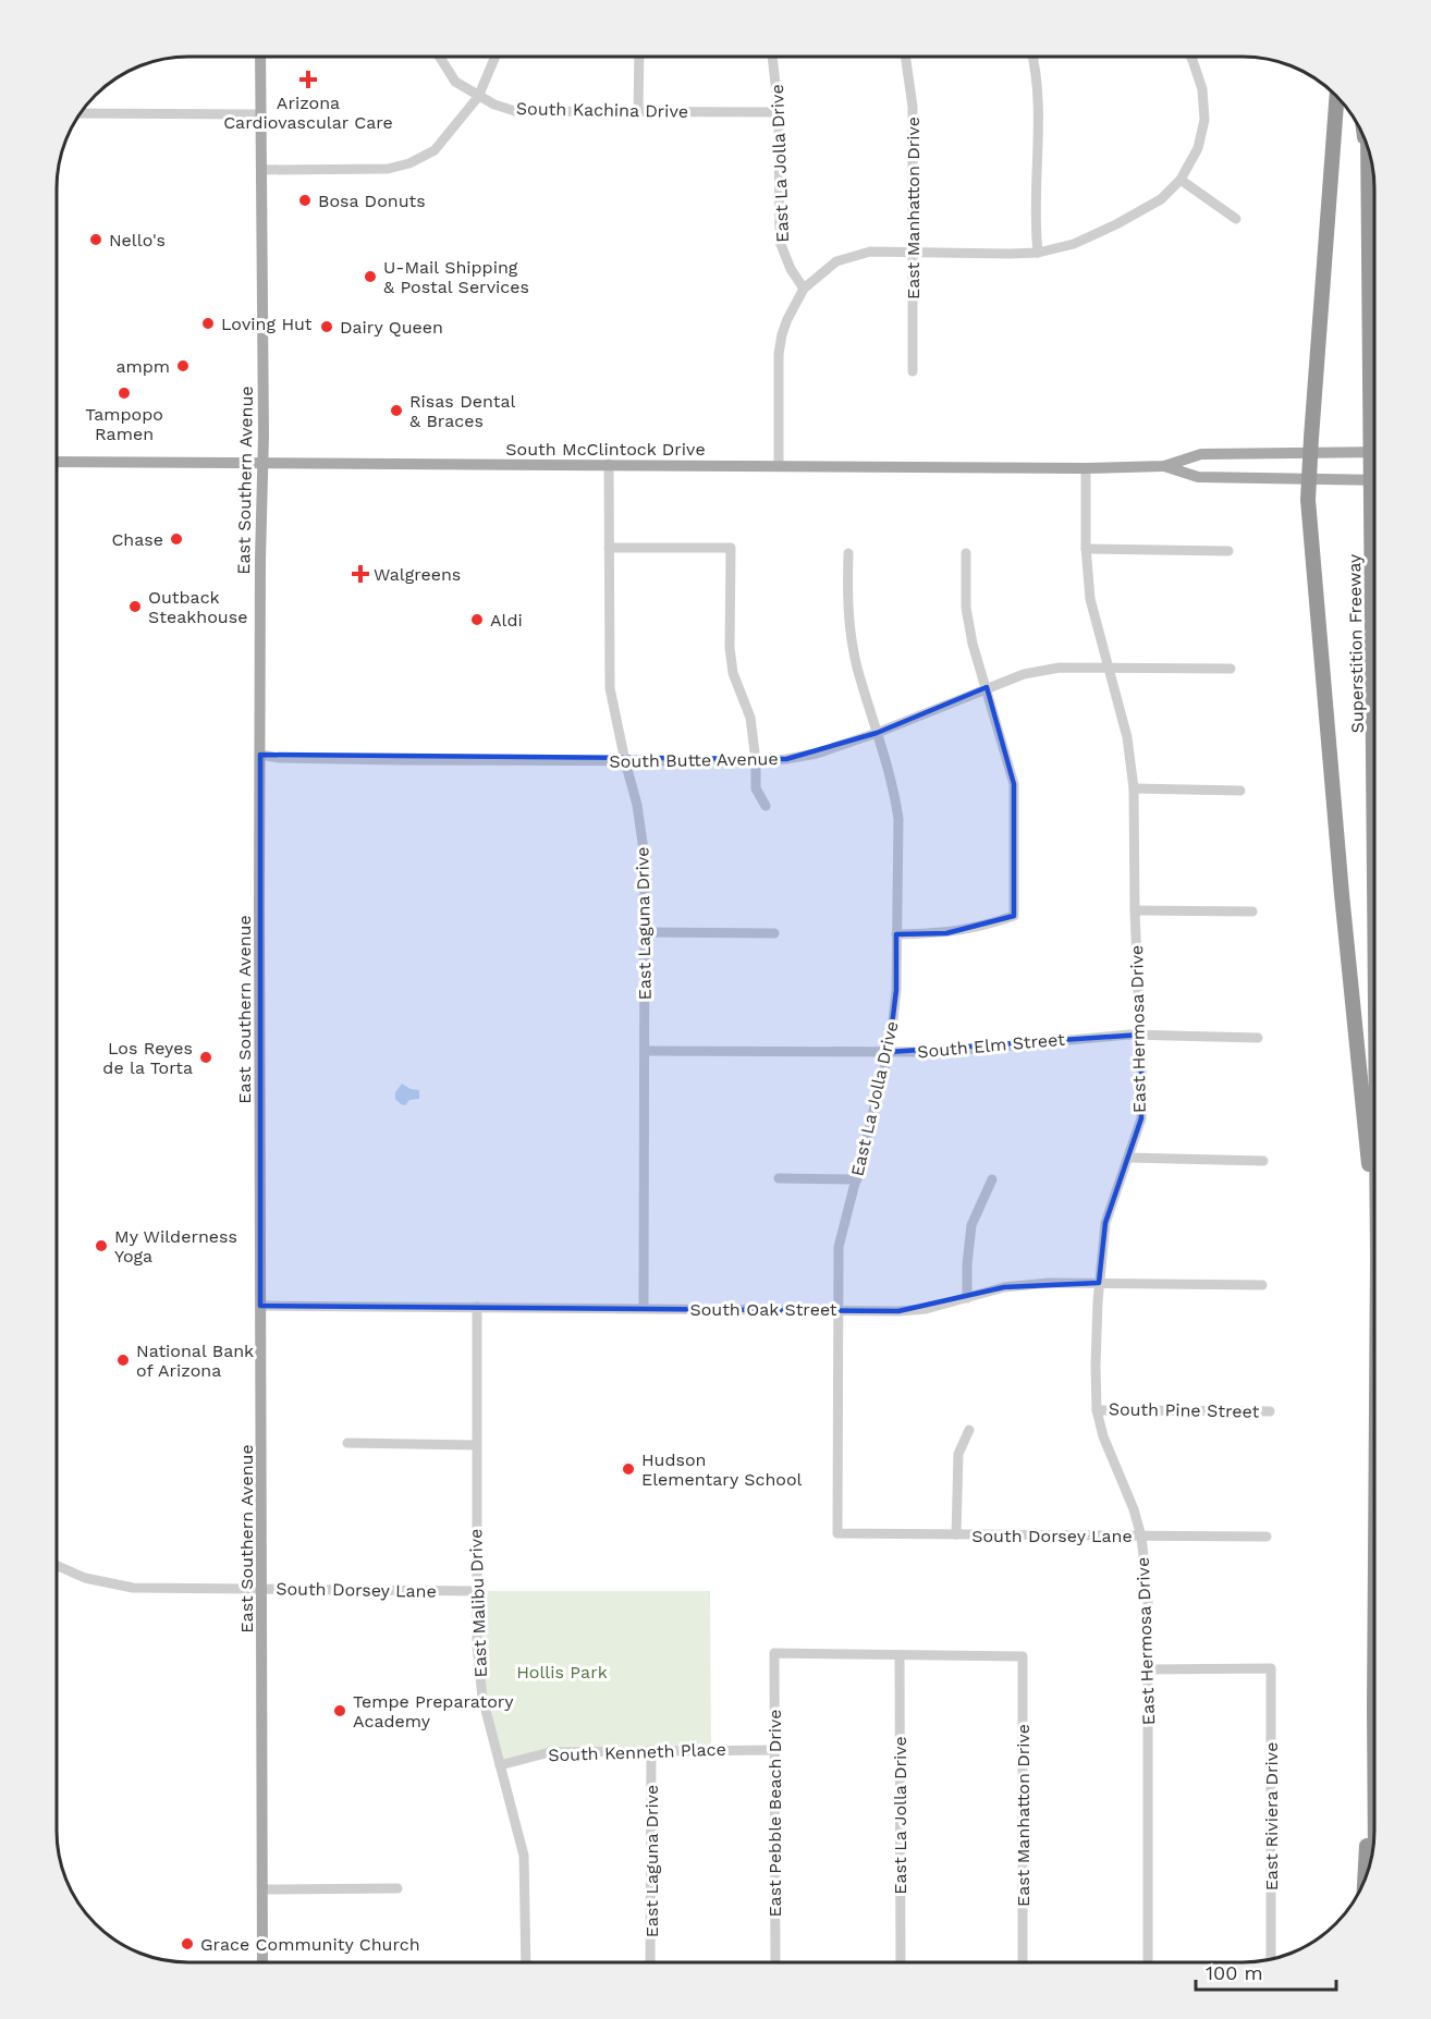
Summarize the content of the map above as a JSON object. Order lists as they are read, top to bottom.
{
  "streets": {
    "highway": ["Superstition Freeway"],
    "main road": ["South McClintock Drive", "East Southern Avenue"],
    "street": [
      "South Kachina Drive",
      "East La Jolla Drive",
      "East Manhatton Drive",
      "South Butte Avenue",
      "East Laguna Drive",
      "East Hermosa Drive",
      "South Elm Street",
      "South Oak Street",
      "South Pine Street",
      "South Dorsey Lane",
      "East Malibu Drive",
      "South Kenneth Place",
      "East Pebble Beach Drive",
      "East Riviera Drive"
    ]
  },
  "crossings": [
    ["South Kachina Drive", "East La Jolla Drive"],
    ["East La Jolla Drive", "East Manhatton Drive"],
    ["East La Jolla Drive", "South Butte Avenue"],
    ["East La Jolla Drive", "South Elm Street"],
    ["East La Jolla Drive", "South Oak Street"],
    ["East La Jolla Drive", "South Dorsey Lane"],
    ["East La Jolla Drive", "East Pebble Beach Drive"],
    ["East Manhatton Drive", "East Pebble Beach Drive"],
    ["South McClintock Drive", "East Southern Avenue"],
    ["South McClintock Drive", "East Laguna Drive"],
    ["South McClintock Drive", "East Hermosa Drive"],
    ["East Southern Avenue", "South Butte Avenue"],
    ["East Southern Avenue", "South Oak Street"],
    ["East Southern Avenue", "South Dorsey Lane"],
    ["South Butte Avenue", "East Laguna Drive"],
    ["South Butte Avenue", "East Hermosa Drive"],
    ["East Laguna Drive", "South Elm Street"],
    ["East Laguna Drive", "South Oak Street"],
    ["East Laguna Drive", "South Kenneth Place"],
    ["East Hermosa Drive", "South Elm Street"],
    ["East Hermosa Drive", "South Oak Street"],
    ["East Hermosa Drive", "South Pine Street"],
    ["East Hermosa Drive", "South Dorsey Lane"],
    ["East Hermosa Drive", "East Riviera Drive"],
    ["South Oak Street", "East Malibu Drive"],
    ["South Dorsey Lane", "East Malibu Drive"],
    ["East Malibu Drive", "South Kenneth Place"],
    ["South Kenneth Place", "East Pebble Beach Drive"]
  ],
  "parks": ["Hollis Park"],
  "places": {
    "health": ["Arizona Cardiovascular Care", "Walgreens"],
    "other": [
      "Bosa Donuts",
      "Nello's",
      "U-Mail Shipping & Postal Services",
      "Loving Hut",
      "Dairy Queen",
      "ampm",
      "Tampopo Ramen",
      "Risas Dental & Braces",
      "Chase",
      "Outback Steakhouse",
      "Aldi",
      "Los Reyes de la Torta",
      "My Wilderness Yoga",
      "National Bank of Arizona",
      "Hudson Elementary School",
      "Tempe Preparatory Academy",
      "Grace Community Church"
    ]
  },
  "scale_bar": "100 m"
}
